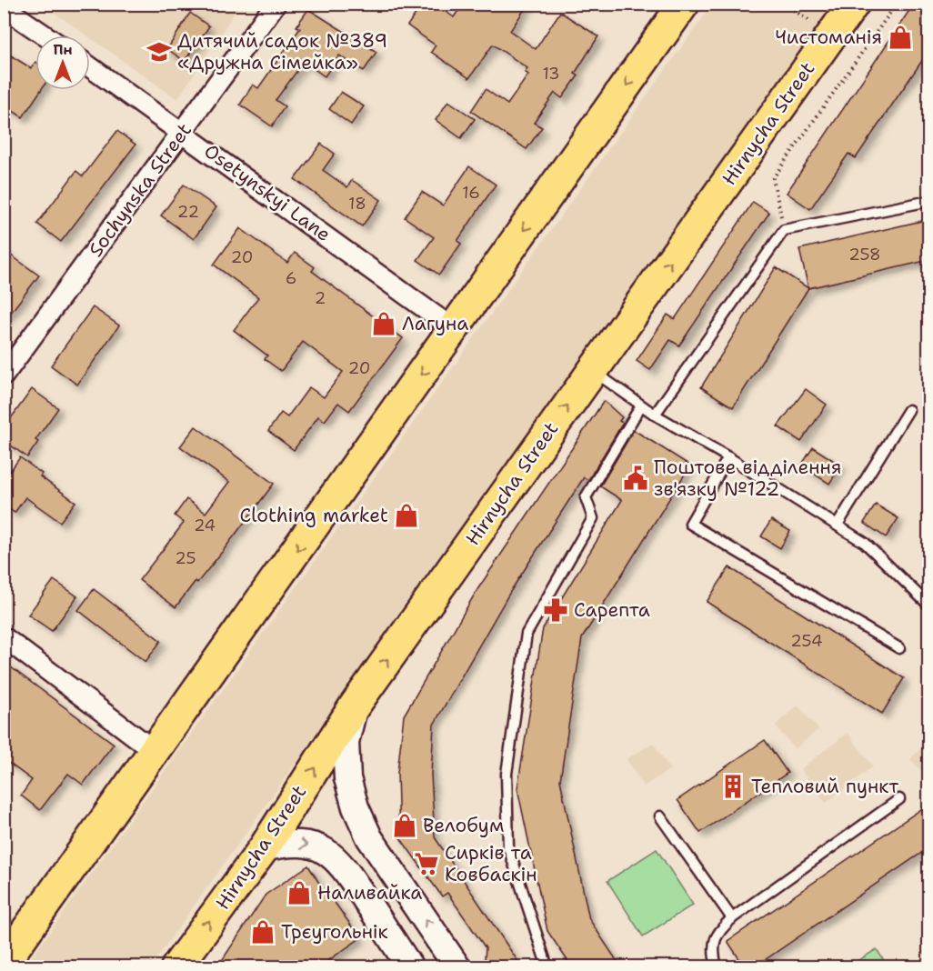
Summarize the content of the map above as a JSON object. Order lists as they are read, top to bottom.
{
  "streets": {
    "main road": ["Hirnycha Street"],
    "street": ["Sochynska Street", "Osetynskyi Lane"]
  },
  "crossings": [
    ["Sochynska Street", "Osetynskyi Lane"]
  ],
  "places": {
    "shop": [
      "Чистоманія",
      "Лагуна",
      "Clothing market",
      "Велобум",
      "Наливайка",
      "Трєугольнік"
    ],
    "school or university": ["Дитячий садок №389 «Дружна Сімейка»"],
    "public building": ["Поштове відділення зв'язку №122"],
    "pharmacy": ["Сарепта"],
    "building": ["Тепловий пункт"],
    "supermarket": ["Сирків та Ковбаскін"]
  },
  "house_numbers": [
    "13",
    "16",
    "18",
    "22",
    "258",
    "20",
    "6",
    "2",
    "20",
    "24",
    "25",
    "254"
  ],
  "north": "top"
}
